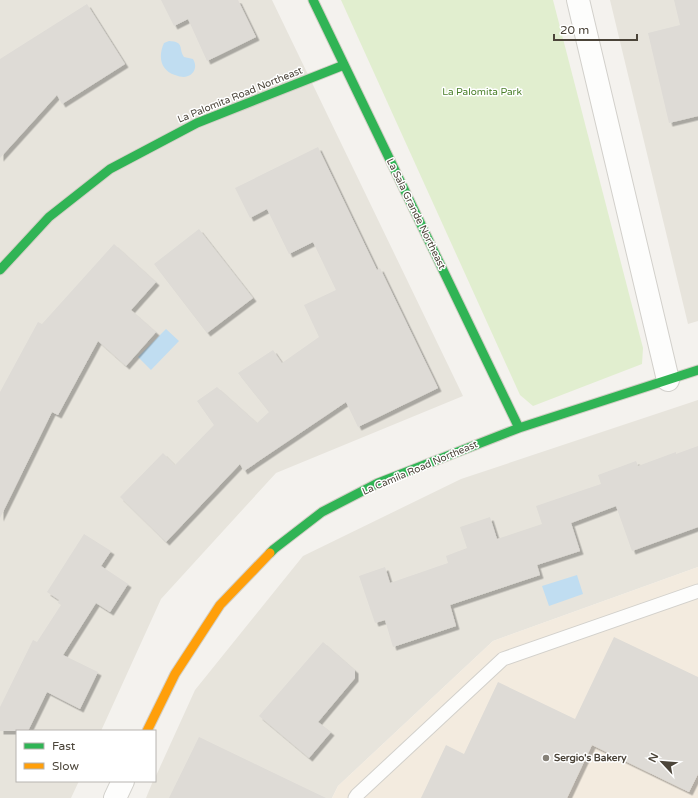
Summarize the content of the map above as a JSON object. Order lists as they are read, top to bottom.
{
  "streets": {
    "street": ["La Palomita Road Northeast", "La Sala Grande Northeast", "La Camila Road Northeast"]
  },
  "crossings": [
    ["La Palomita Road Northeast", "La Sala Grande Northeast"],
    ["La Sala Grande Northeast", "La Camila Road Northeast"]
  ],
  "parks": ["La Palomita Park"],
  "places": ["Sergio's Bakery"],
  "legend": ["Fast", "Slow"],
  "scale_bar": "20 m",
  "north": "top left"
}
